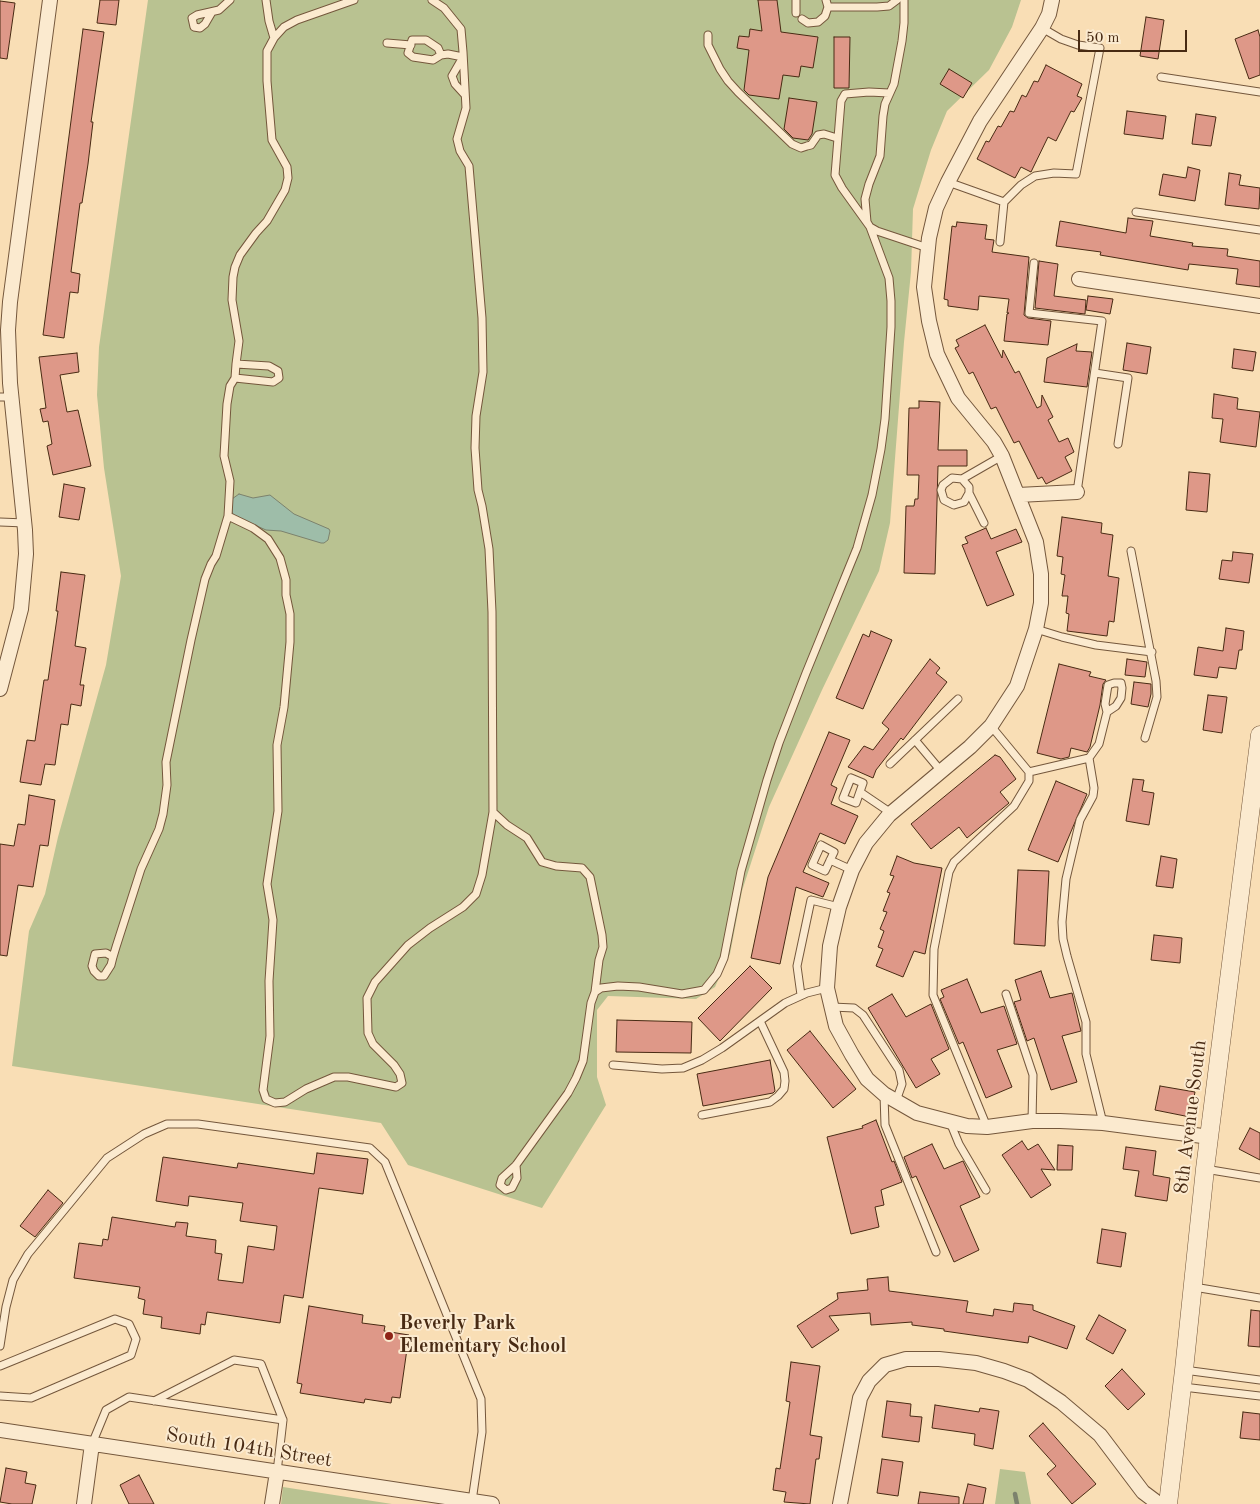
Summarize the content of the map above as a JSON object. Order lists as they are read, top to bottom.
{
  "streets": {
    "street": ["8th Avenue South", "South 104th Street"]
  },
  "places": ["Beverly Park Elementary School"],
  "scale_bar": "50 m"
}
